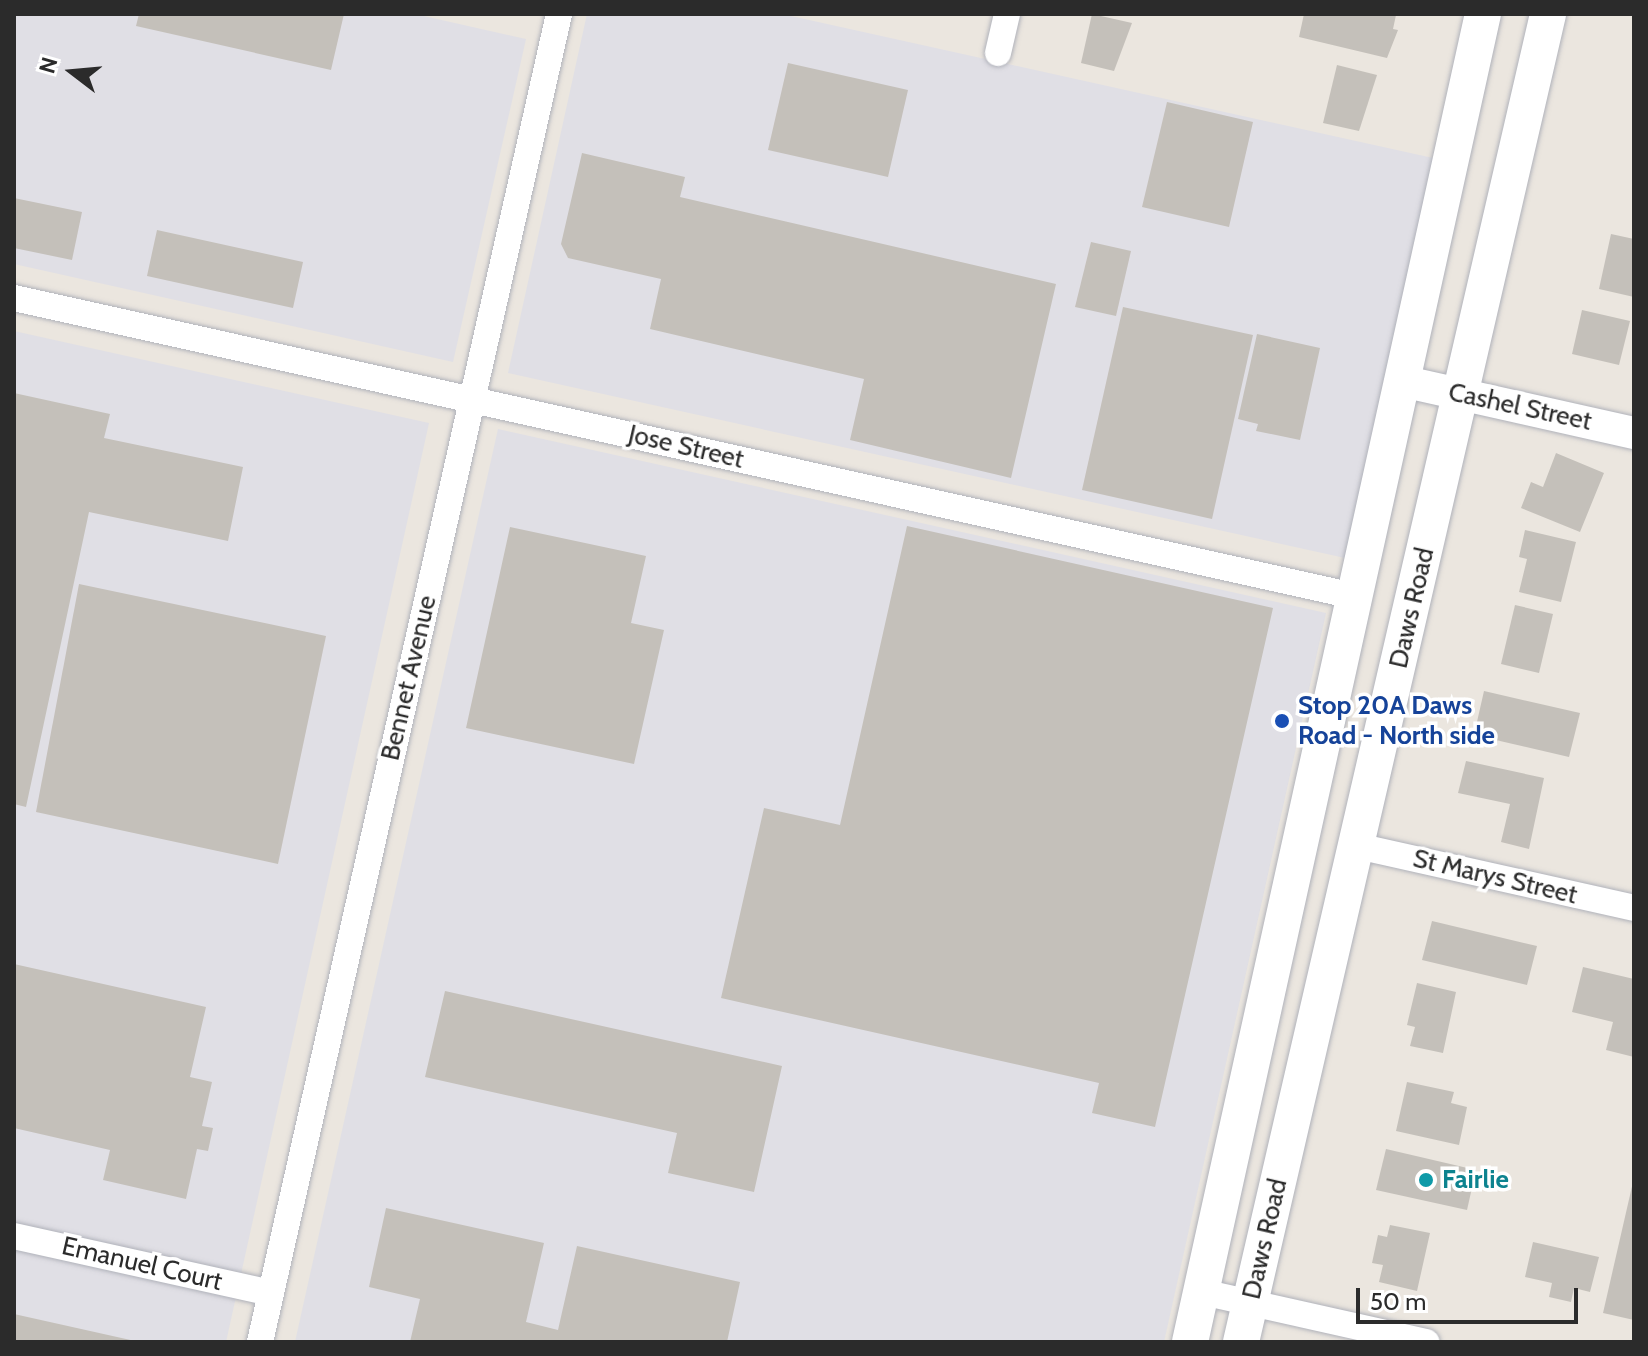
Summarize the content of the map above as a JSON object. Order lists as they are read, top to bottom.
{
  "streets": {
    "main road": ["Daws Road"],
    "street": [
      "Cashel Street",
      "Jose Street",
      "Bennet Avenue",
      "St Marys Street",
      "Emanuel Court"
    ]
  },
  "crossings": [
    ["Cashel Street", "Daws Road"],
    ["Jose Street", "Daws Road"],
    ["Jose Street", "Bennet Avenue"],
    ["Daws Road", "St Marys Street"],
    ["Bennet Avenue", "Emanuel Court"]
  ],
  "places": ["Stop 20A Daws Road - North side", "Fairlie"],
  "scale_bar": "50 m",
  "north": "left"
}
